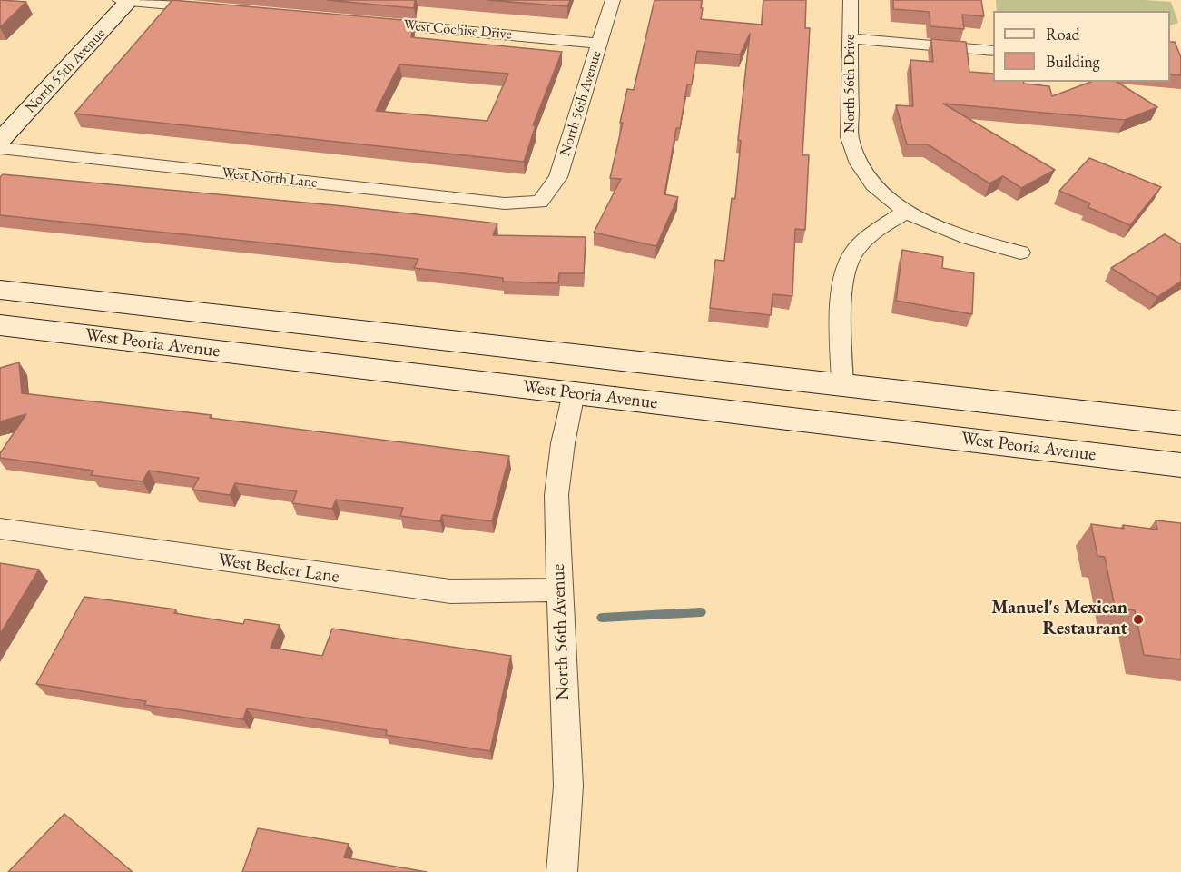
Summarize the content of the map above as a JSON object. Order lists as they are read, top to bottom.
{
  "streets": {
    "main road": ["North 55th Avenue", "West Peoria Avenue"],
    "street": [
      "West Cochise Drive",
      "North 56th Drive",
      "North 56th Avenue",
      "West North Lane",
      "West Becker Lane"
    ]
  },
  "crossings": [
    ["West Cochise Drive", "North 56th Avenue"],
    ["North 56th Avenue", "West North Lane"],
    ["North 56th Avenue", "West Peoria Avenue"],
    ["North 56th Avenue", "West Becker Lane"]
  ],
  "places": ["Manuel's Mexican Restaurant"],
  "legend": ["Road", "Building"]
}
